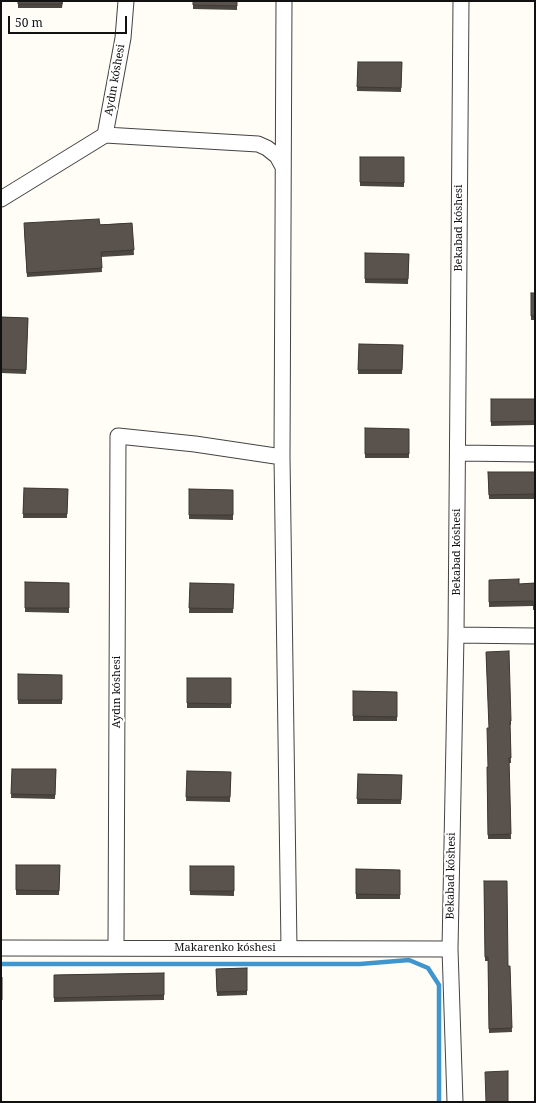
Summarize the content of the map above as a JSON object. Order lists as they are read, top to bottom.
{
  "streets": {
    "street": ["Aydın kóshesi", "Bekabad kóshesi", "Makarenko kóshesi"]
  },
  "crossings": [
    ["Aydın kóshesi", "Makarenko kóshesi"],
    ["Bekabad kóshesi", "Makarenko kóshesi"]
  ],
  "scale_bar": "50 m"
}
